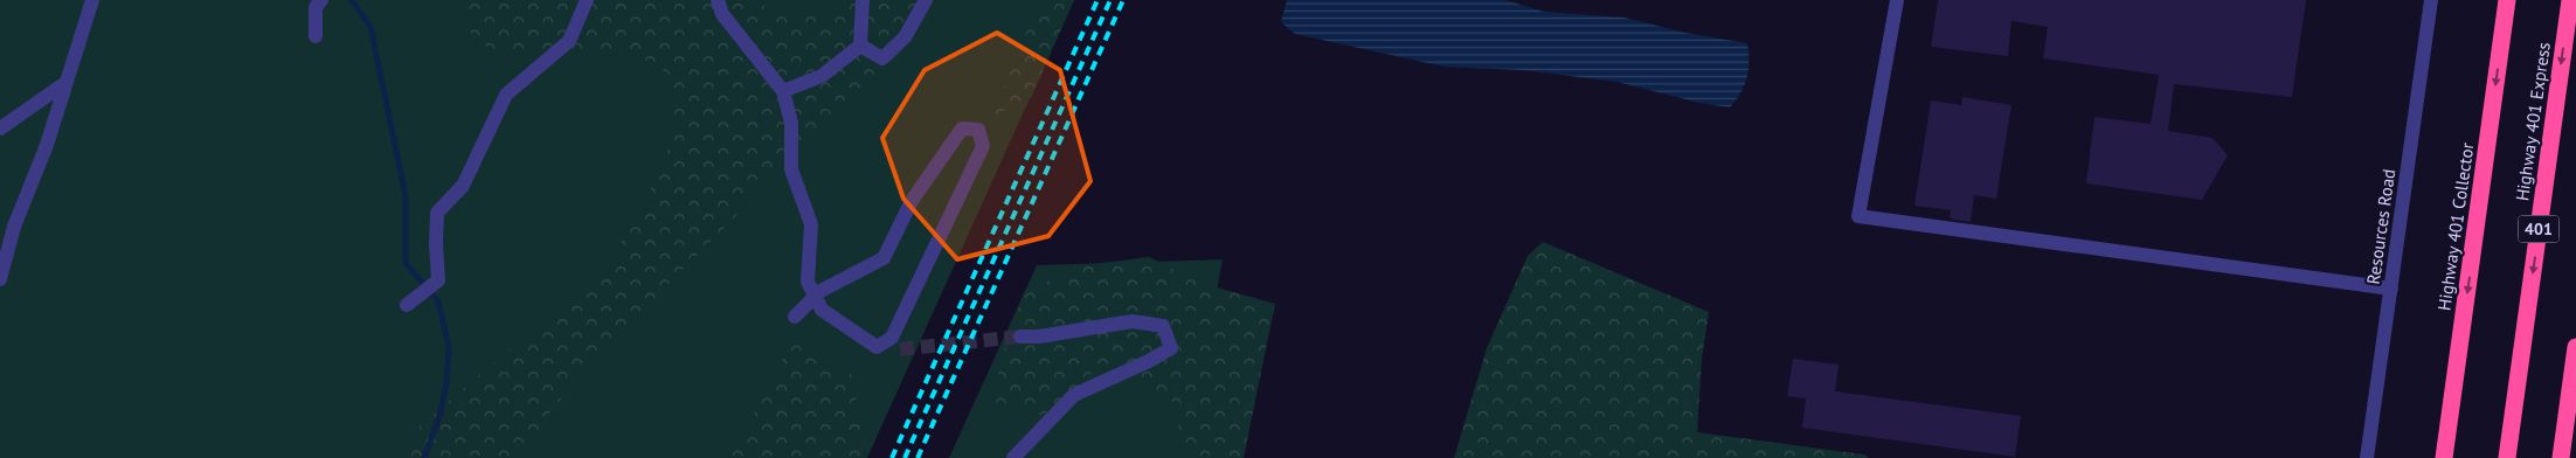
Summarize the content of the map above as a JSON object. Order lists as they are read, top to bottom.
{
  "streets": {
    "highway": ["Highway 401 Express", "Highway 401 Collector", "401"],
    "street": ["Resources Road"]
  },
  "one_way": ["Highway 401 Express", "Highway 401 Collector"]
}
